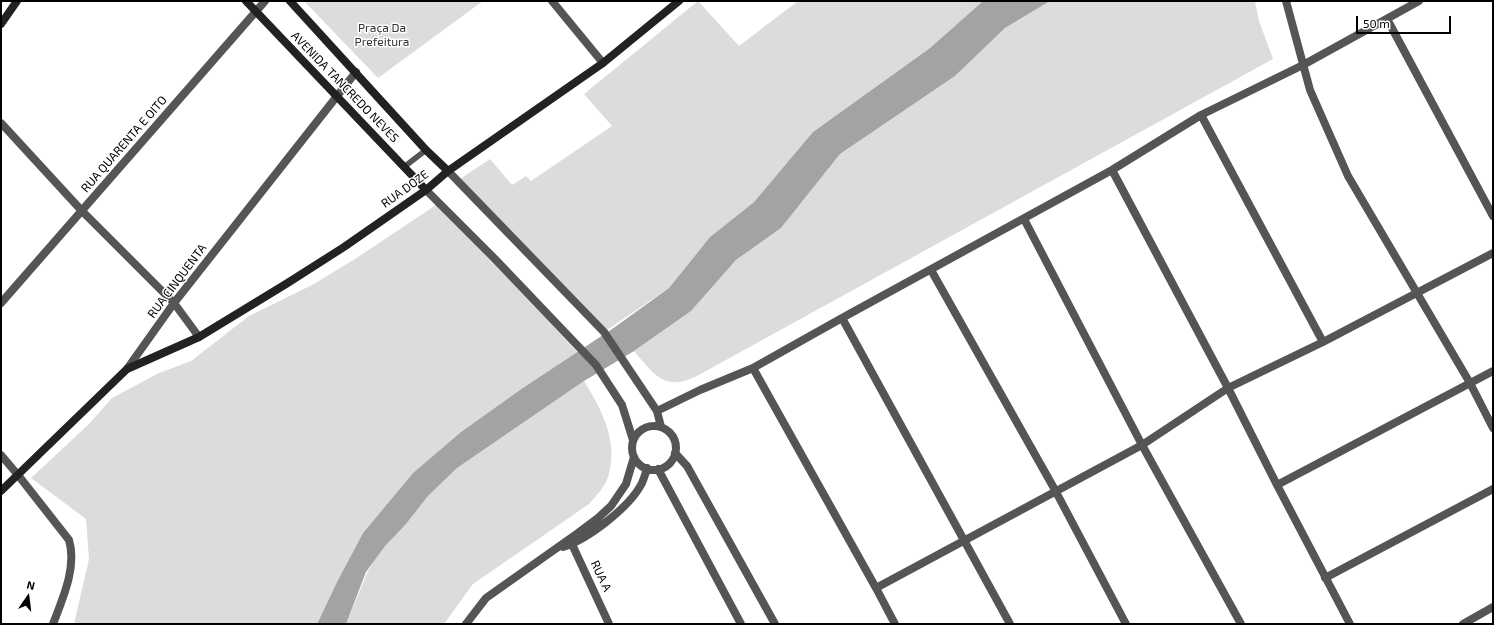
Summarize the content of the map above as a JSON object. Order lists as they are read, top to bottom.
{
  "streets": {
    "street": [
      "AVENIDA TANCREDO NEVES",
      "RUA QUARENTA E OITO",
      "RUA DOZE",
      "RUA CINQUENTA",
      "RUA A"
    ]
  },
  "crossings": [
    ["AVENIDA TANCREDO NEVES", "RUA QUARENTA E OITO"],
    ["AVENIDA TANCREDO NEVES", "RUA DOZE"],
    ["AVENIDA TANCREDO NEVES", "RUA CINQUENTA"],
    ["RUA DOZE", "RUA CINQUENTA"]
  ],
  "parks": ["Praça Da Prefeitura"],
  "scale_bar": "50 m",
  "north": "top"
}
